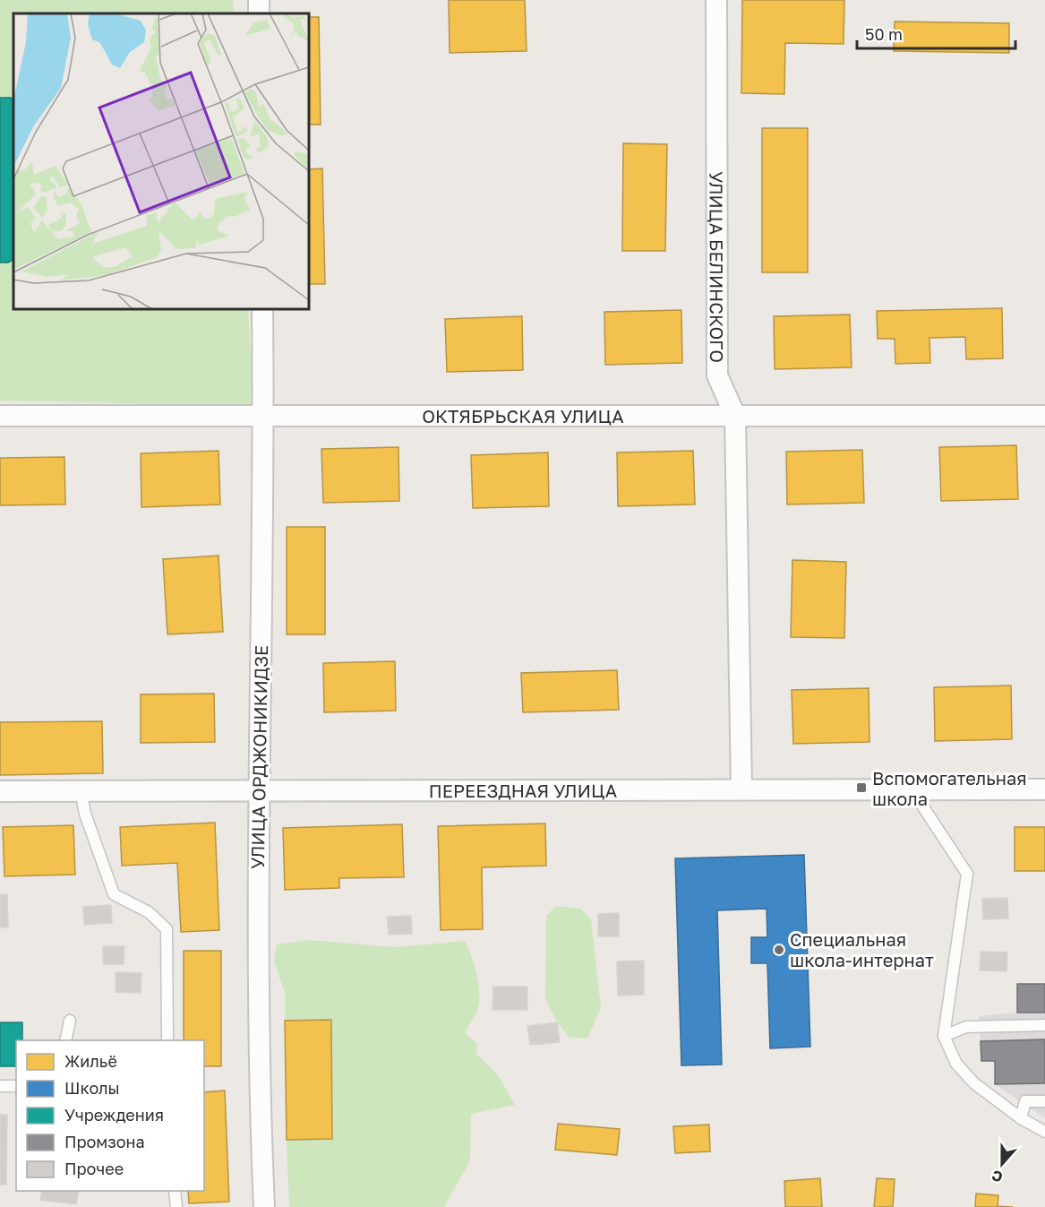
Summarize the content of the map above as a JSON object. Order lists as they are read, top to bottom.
{
  "streets": {
    "street": [
      "УЛИЦА БЕЛИНСКОГО",
      "ОКТЯБРЬСКАЯ УЛИЦА",
      "УЛИЦА ОРДЖОНИКИДЗЕ",
      "ПЕРЕЕЗДНАЯ УЛИЦА"
    ]
  },
  "crossings": [
    ["УЛИЦА БЕЛИНСКОГО", "ОКТЯБРЬСКАЯ УЛИЦА"],
    ["УЛИЦА БЕЛИНСКОГО", "ПЕРЕЕЗДНАЯ УЛИЦА"],
    ["ОКТЯБРЬСКАЯ УЛИЦА", "УЛИЦА ОРДЖОНИКИДЗЕ"],
    ["УЛИЦА ОРДЖОНИКИДЗЕ", "ПЕРЕЕЗДНАЯ УЛИЦА"]
  ],
  "places": {
    "transit": ["Вспомогательная школа"],
    "other": ["Специальная школа-интернат"]
  },
  "legend": [
    "Жильё",
    "Школы",
    "Учреждения",
    "Промзона",
    "Прочее"
  ],
  "scale_bar": "50 m",
  "north": "bottom"
}
